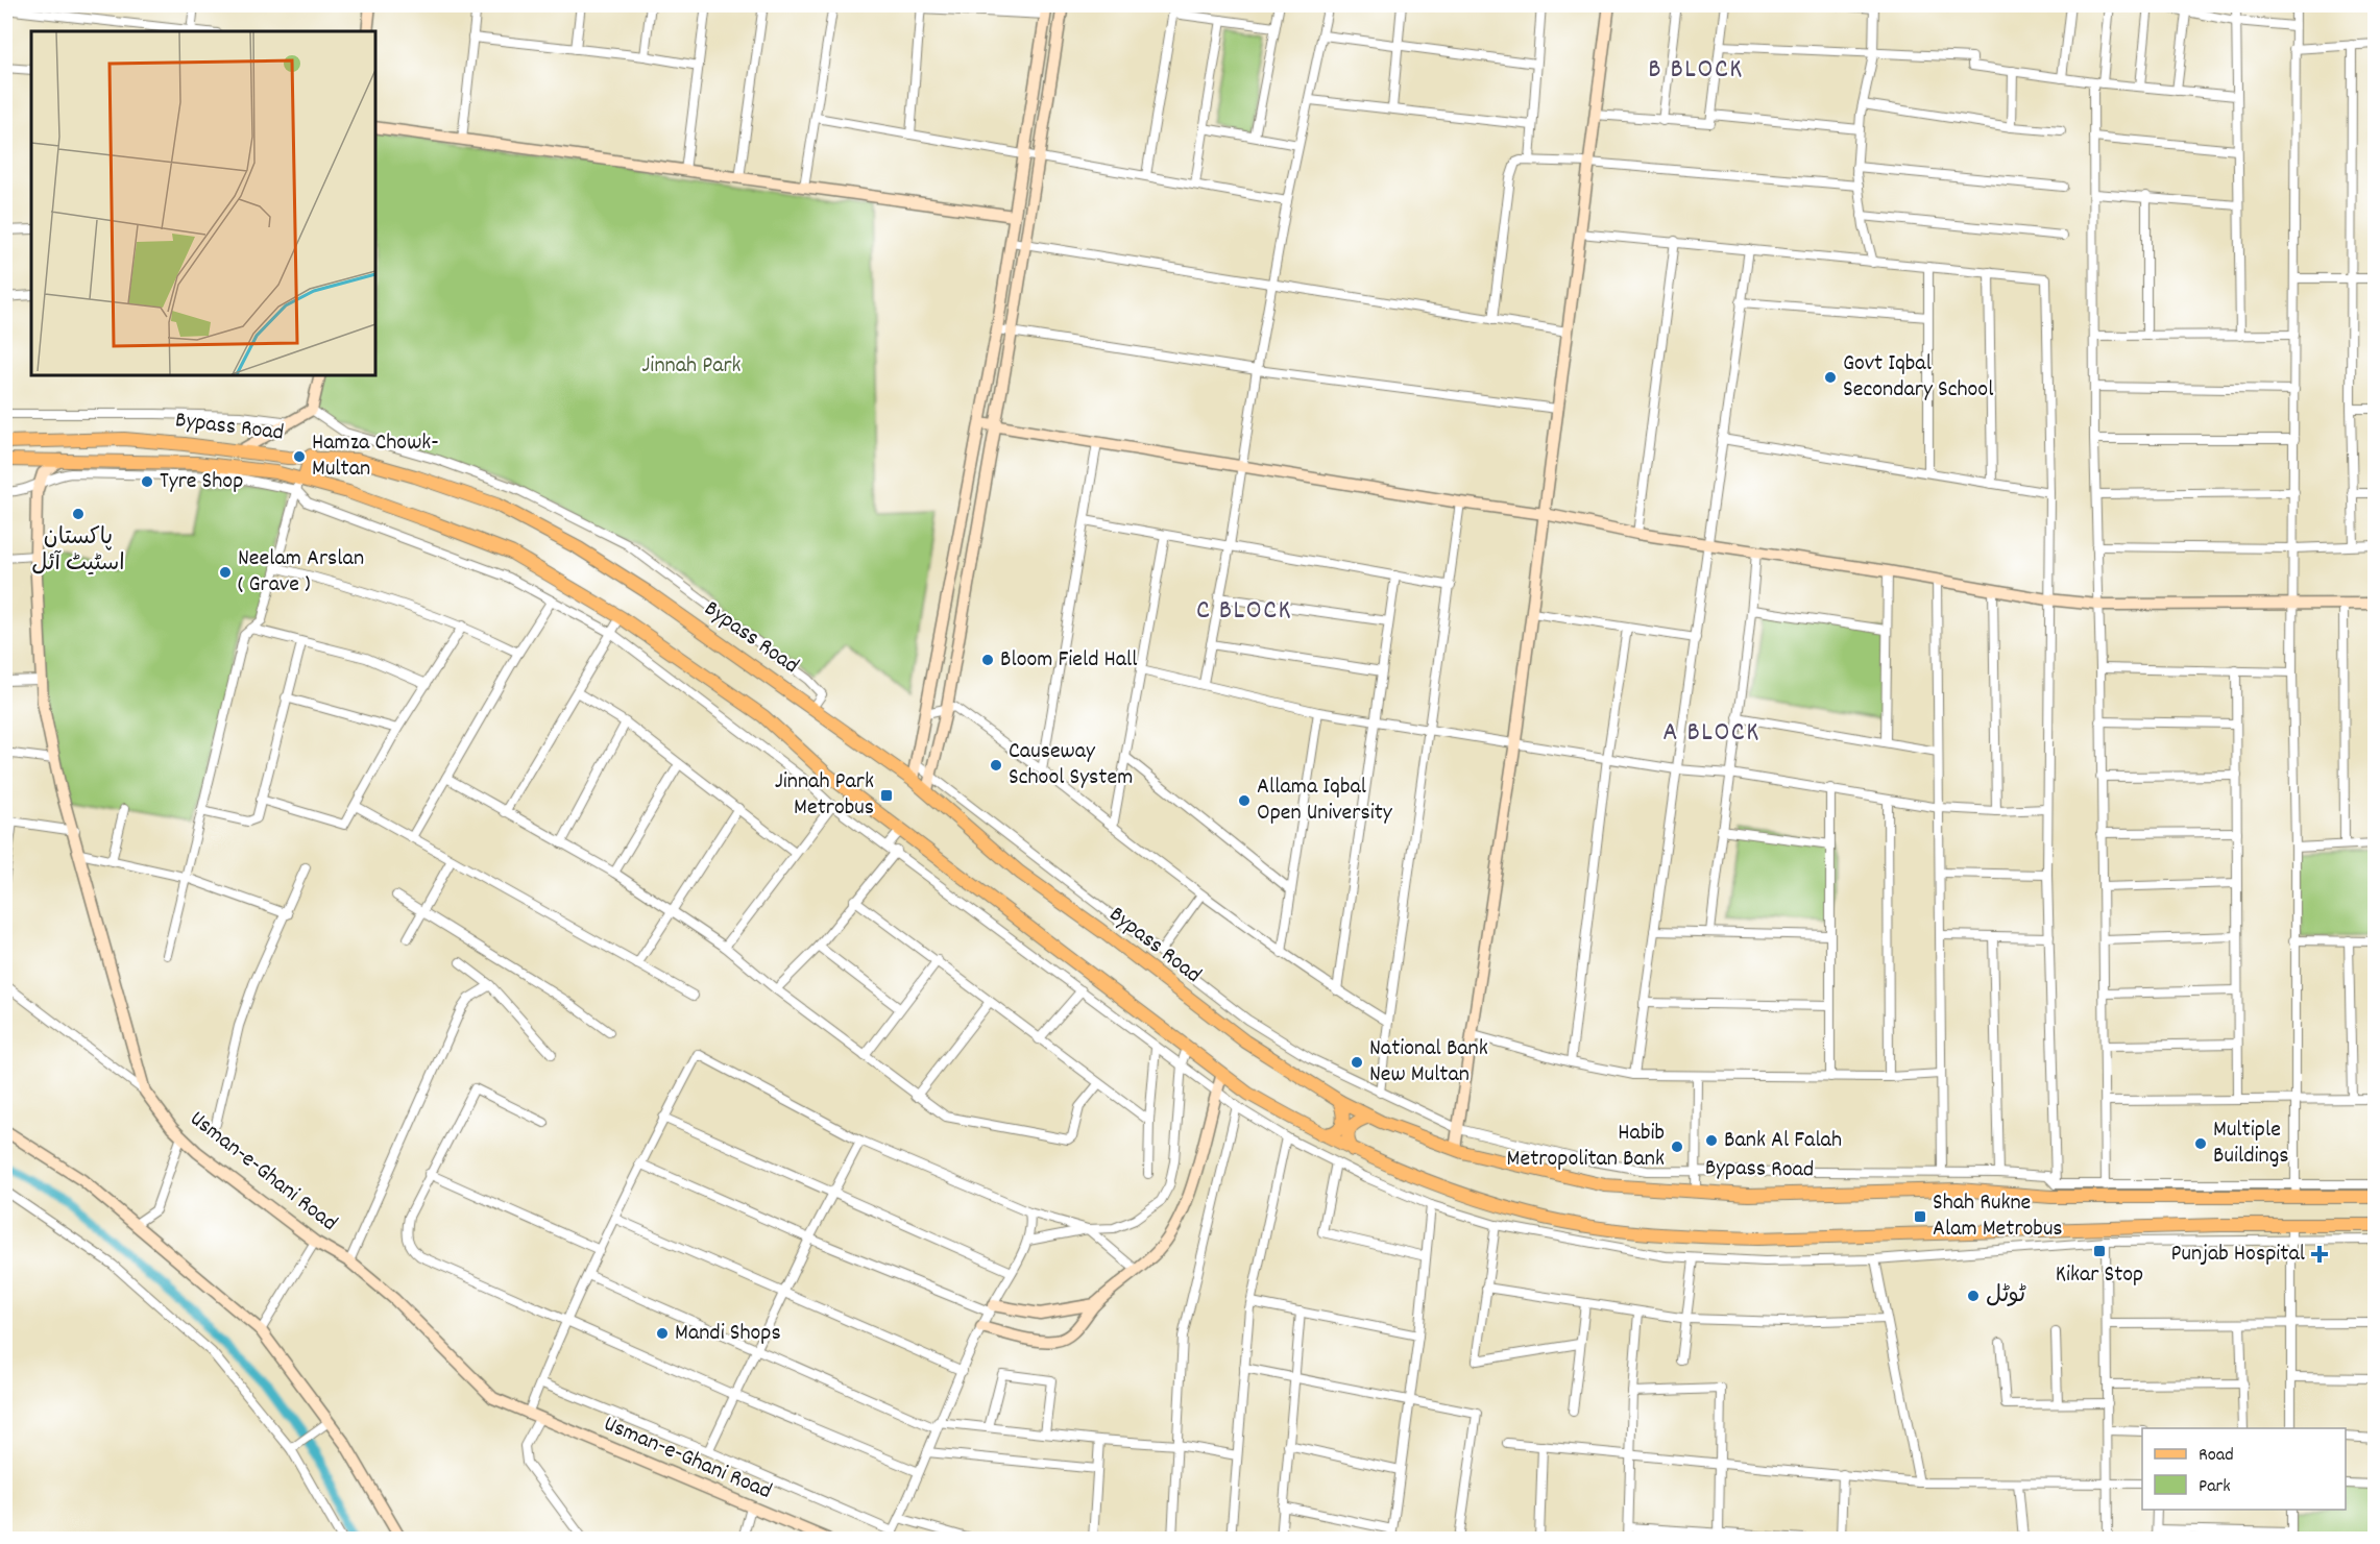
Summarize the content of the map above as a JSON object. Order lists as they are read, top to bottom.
{
  "streets": {
    "main road": ["Bypass Road", "Usman-e-Ghani Road"]
  },
  "districts": ["B BLOCK", "C BLOCK", "A BLOCK"],
  "parks": ["Jinnah Park"],
  "places": {
    "other": [
      "Govt Iqbal Secondary School",
      "Hamza Chowk- Multan",
      "Tyre Shop",
      "پاکستان اسٹیٹ آئل",
      "Neelam Arslan ( Grave )",
      "Bloom Field Hall",
      "Causeway School System",
      "Allama Iqbal Open University",
      "National Bank New Multan",
      "Bank Al Falah",
      "Multiple Buildings",
      "Habib Metropolitan Bank",
      "ٹوٹل",
      "Mandi Shops"
    ],
    "transit": ["Jinnah Park Metrobus", "Shah Rukne Alam Metrobus", "Kikar Stop"],
    "health": ["Punjab Hospital"]
  },
  "legend": ["Road", "Park"]
}
